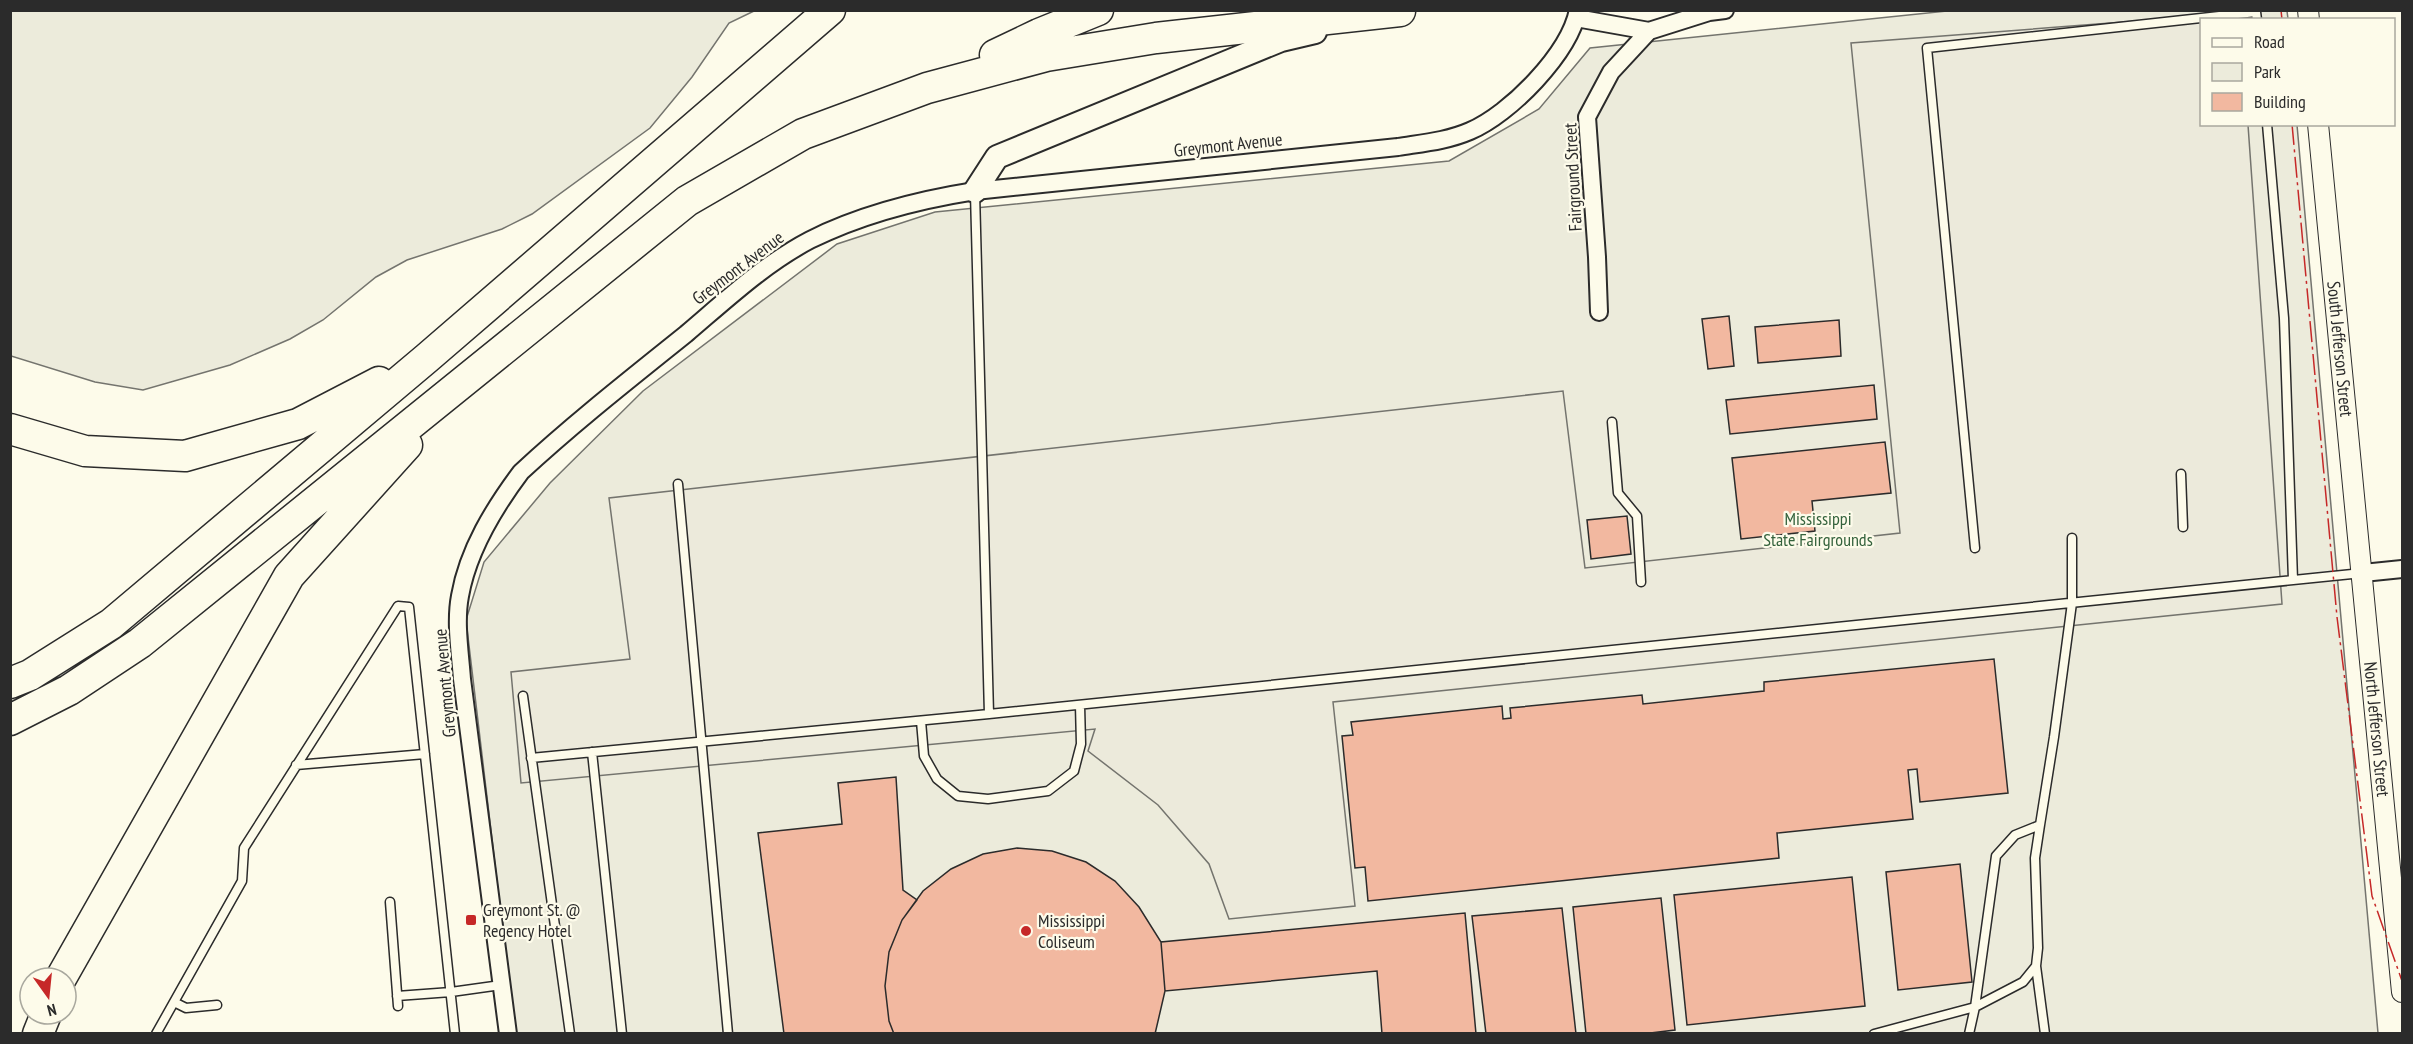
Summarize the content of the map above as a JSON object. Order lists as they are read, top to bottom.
{
  "streets": {
    "street": [
      "Greymont Avenue",
      "Fairground Street",
      "South Jefferson Street",
      "North Jefferson Street"
    ]
  },
  "crossings": [
    ["South Jefferson Street", "North Jefferson Street"]
  ],
  "parks": ["Mississippi State Fairgrounds"],
  "places": {
    "transit": ["Greymont St. @ Regency Hotel"],
    "other": ["Mississippi Coliseum"]
  },
  "legend": ["Road", "Park", "Building"],
  "north": "bottom"
}
